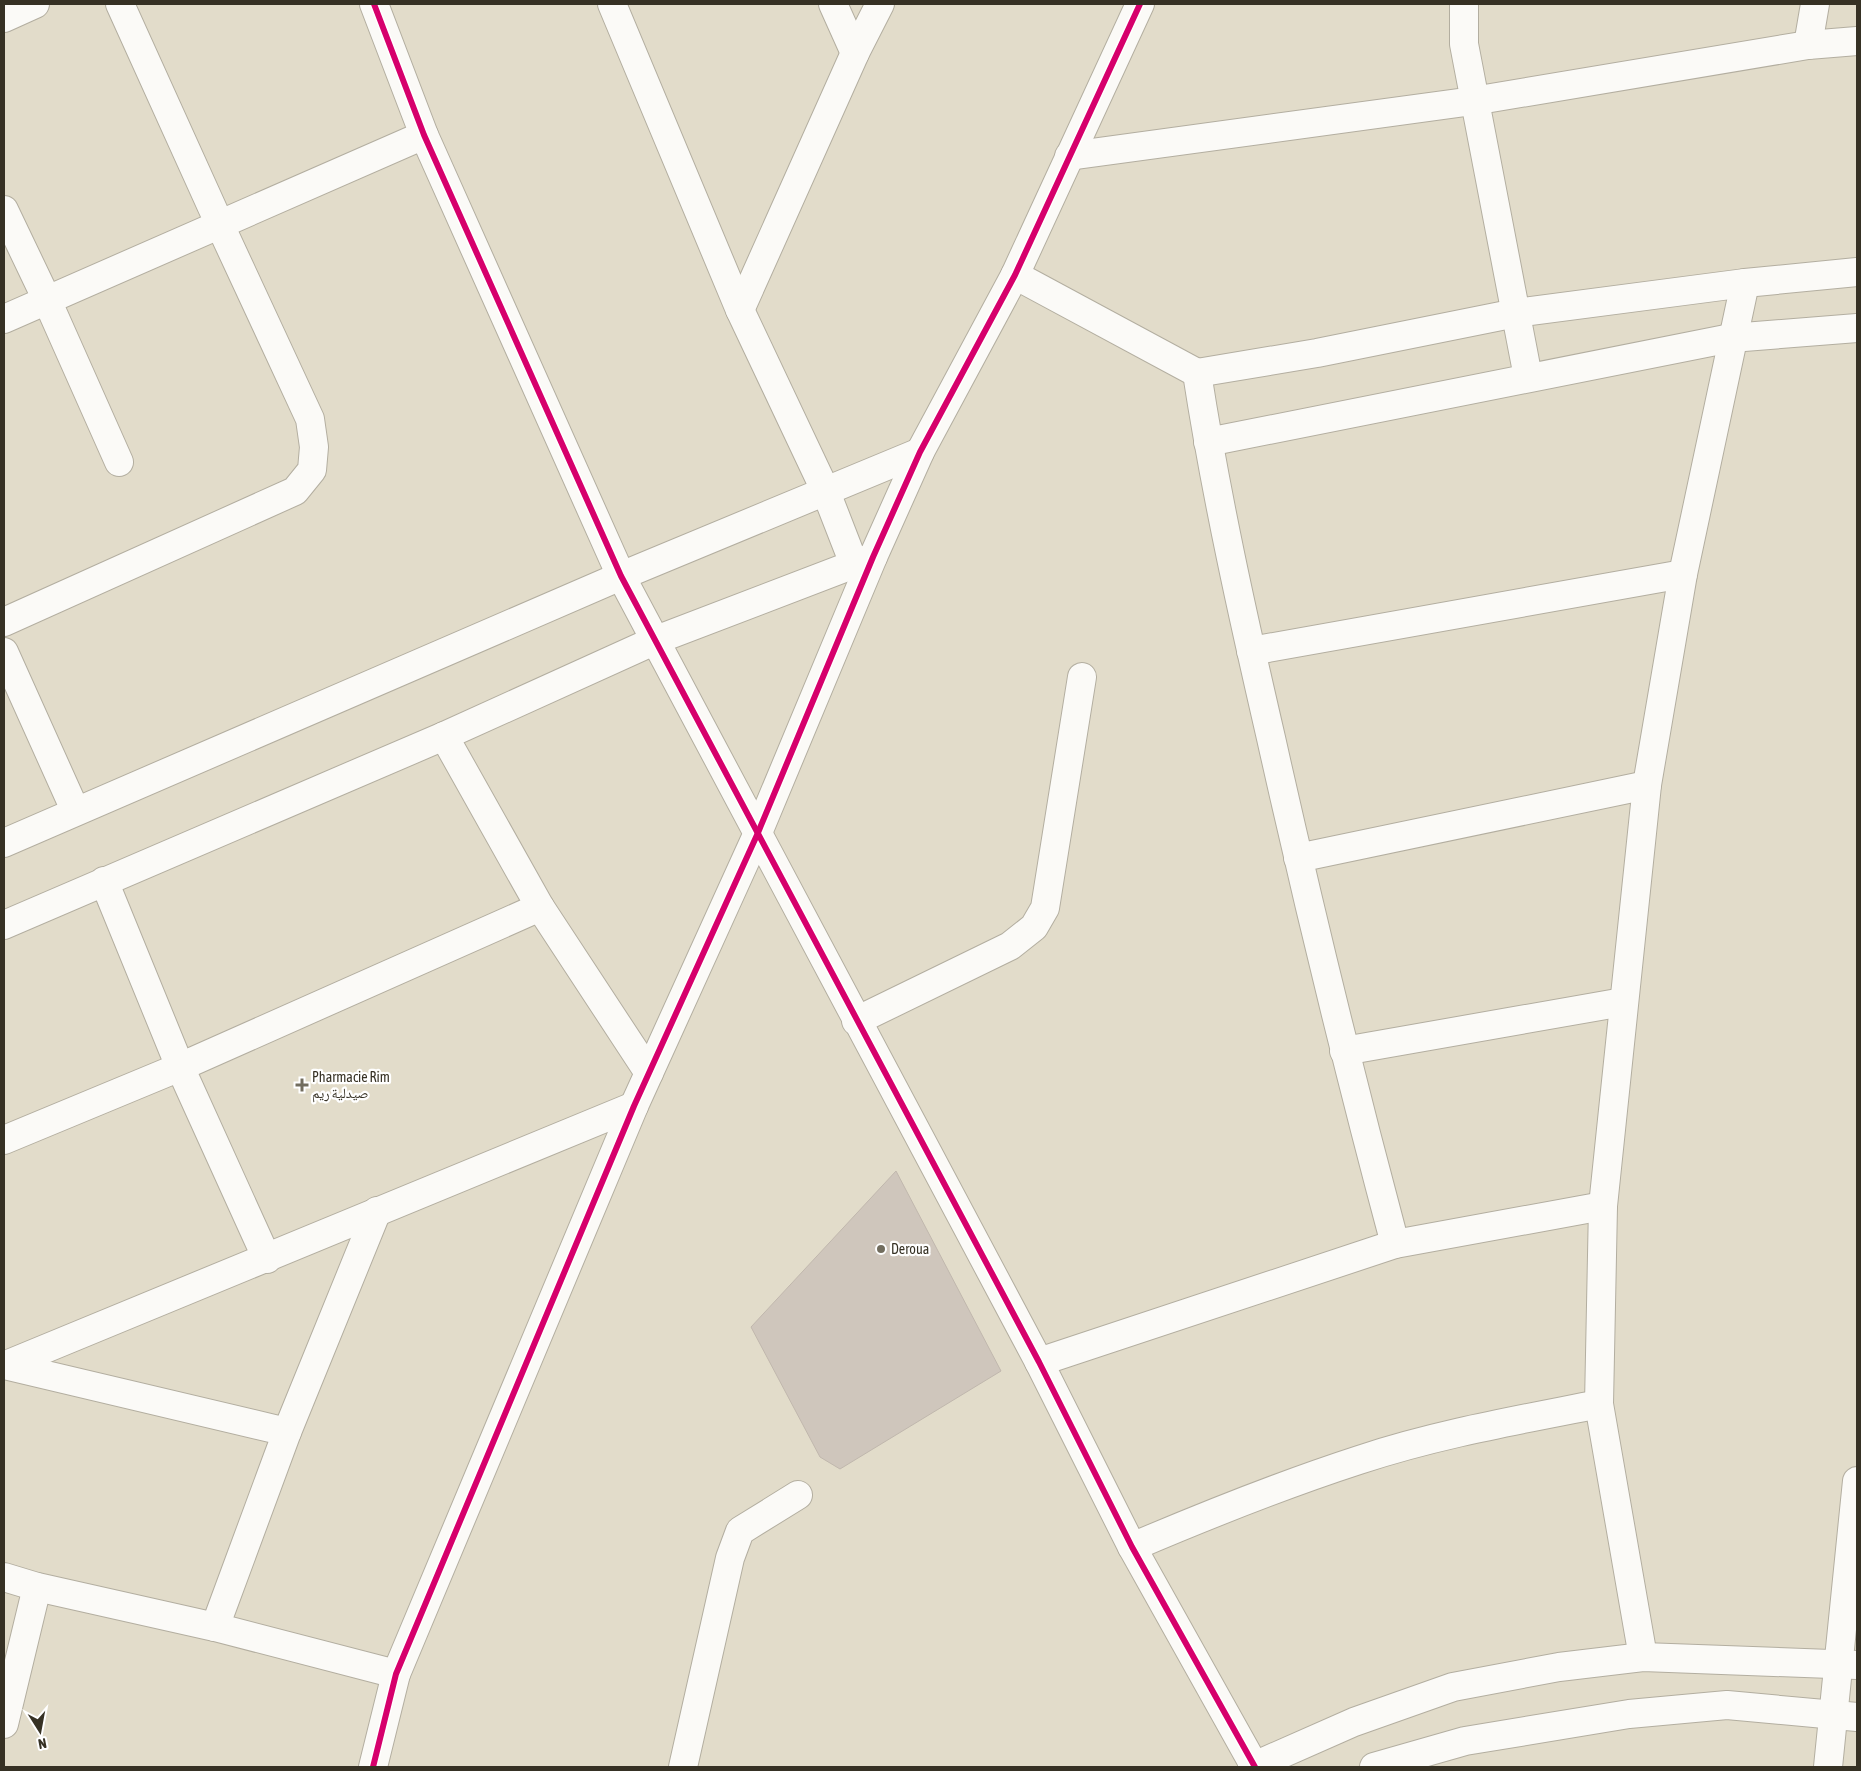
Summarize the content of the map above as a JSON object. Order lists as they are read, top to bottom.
{
  "places": {
    "health": ["Pharmacie Rim صيدلية ريم"],
    "other": ["Deroua"]
  },
  "north": "bottom"
}
